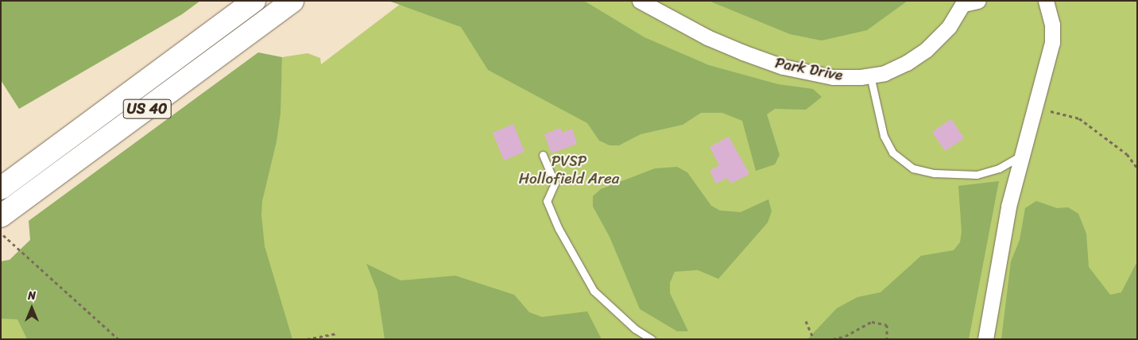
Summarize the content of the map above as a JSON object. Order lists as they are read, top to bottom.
{
  "streets": {
    "main road": ["US 40"],
    "street": ["Park Drive"]
  },
  "parks": ["PVSP Hollofield Area"],
  "north": "top"
}
